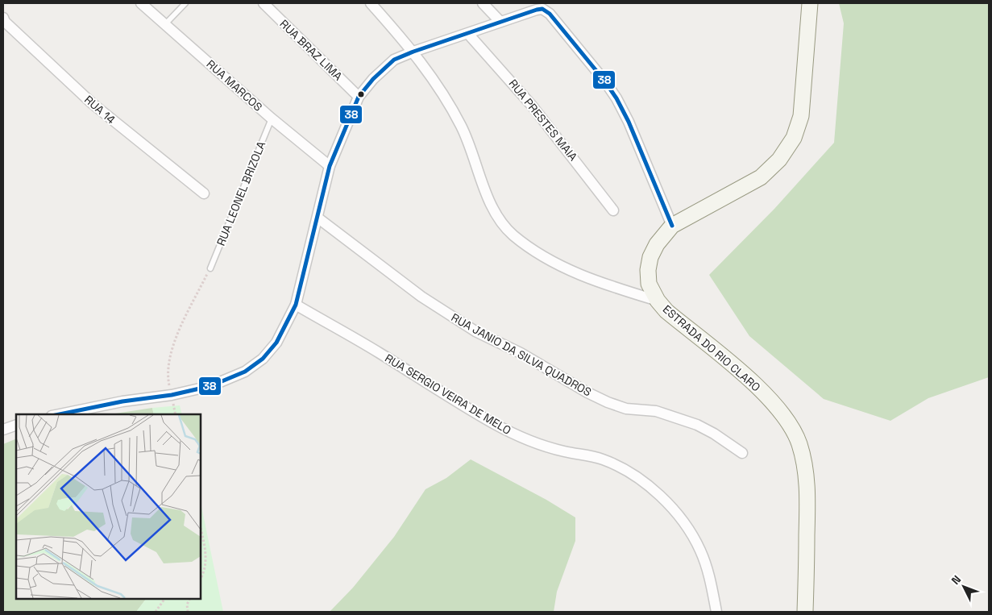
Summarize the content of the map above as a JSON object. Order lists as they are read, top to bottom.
{
  "streets": {
    "main road": ["ESTRADA DO RIO CLARO"],
    "street": [
      "RUA BRAZ LIMA",
      "RUA MARCOS",
      "RUA 14",
      "RUA PRESTES MAIA",
      "RUA JANIO DA SILVA QUADROS",
      "RUA SERGIO VEIRA DE MELO"
    ],
    "lane": ["RUA LEONEL BRIZOLA"]
  },
  "crossings": [
    ["RUA MARCOS", "RUA LEONEL BRIZOLA"]
  ],
  "lines": ["transit line 38"],
  "north": "top left"
}
